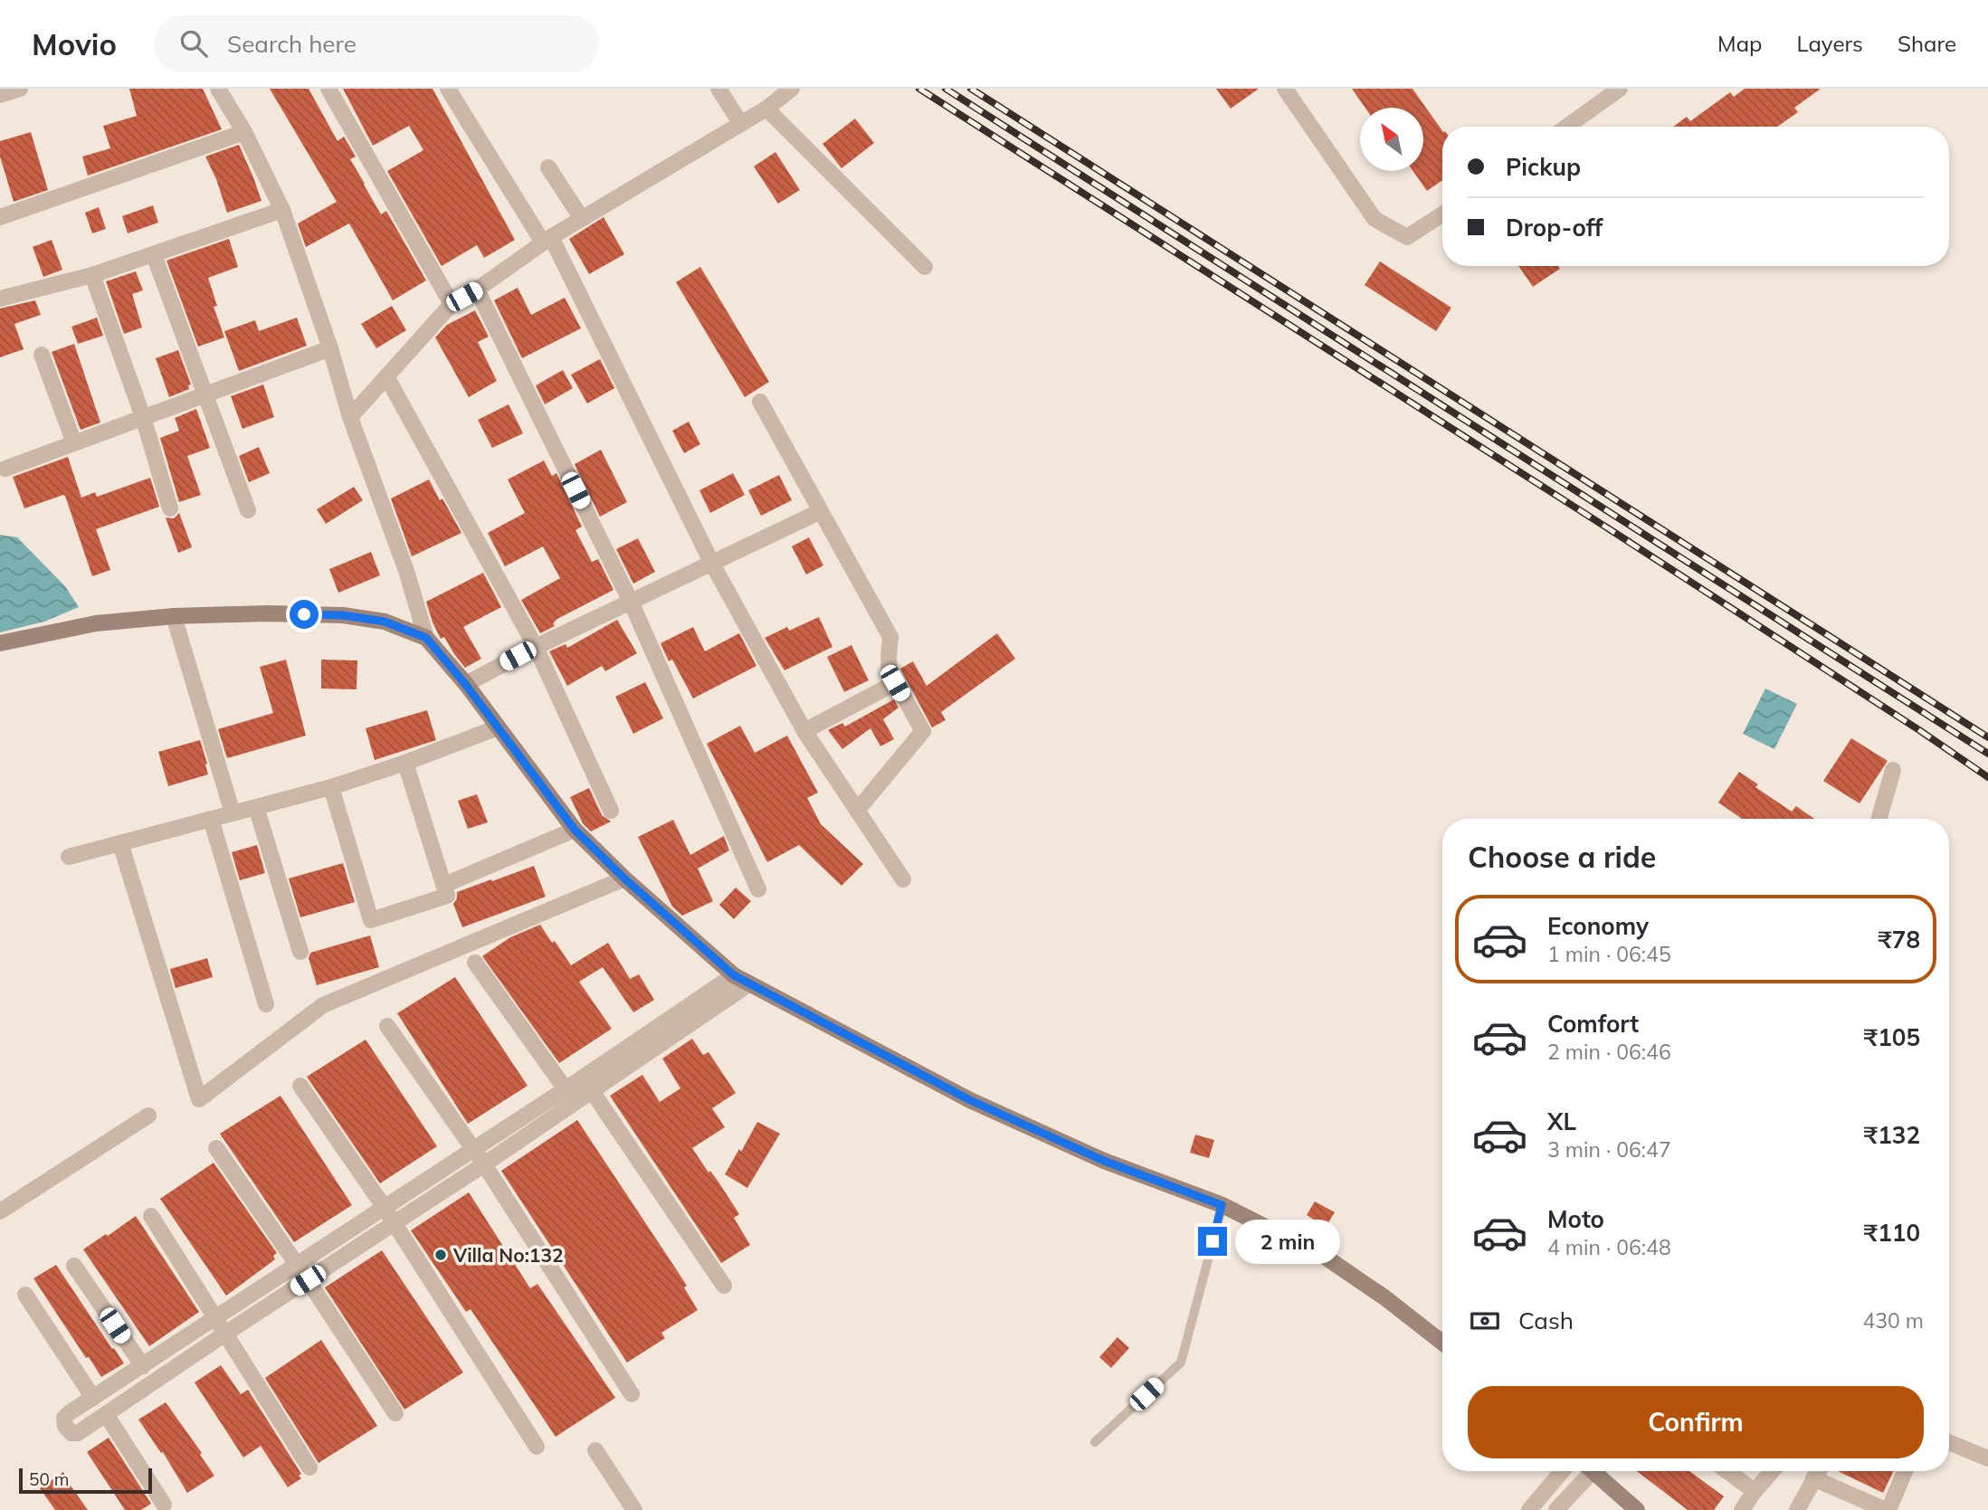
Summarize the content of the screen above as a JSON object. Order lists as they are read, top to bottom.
{
  "places": ["Villa No:132"],
  "scale_bar": "50 m",
  "north": "top left",
  "page": {
    "header": "Movio",
    "search": "Search here",
    "nav": ["Map", "Layers", "Share"],
    "banner": ["Pickup", "Drop-off"],
    "heading": "Choose a ride",
    "list": [
      {
        "name": "Economy",
        "note": "1 min · 06:45",
        "value": "₹78"
      },
      {
        "name": "Comfort",
        "note": "2 min · 06:46",
        "value": "₹105"
      },
      {
        "name": "XL",
        "note": "3 min · 06:47",
        "value": "₹132"
      },
      {
        "name": "Moto",
        "note": "4 min · 06:48",
        "value": "₹110"
      }
    ],
    "bubble": "2 min",
    "pay": ["Cash", "430 m"],
    "buttons": "Confirm",
    "scale": "50 m"
  }
}
